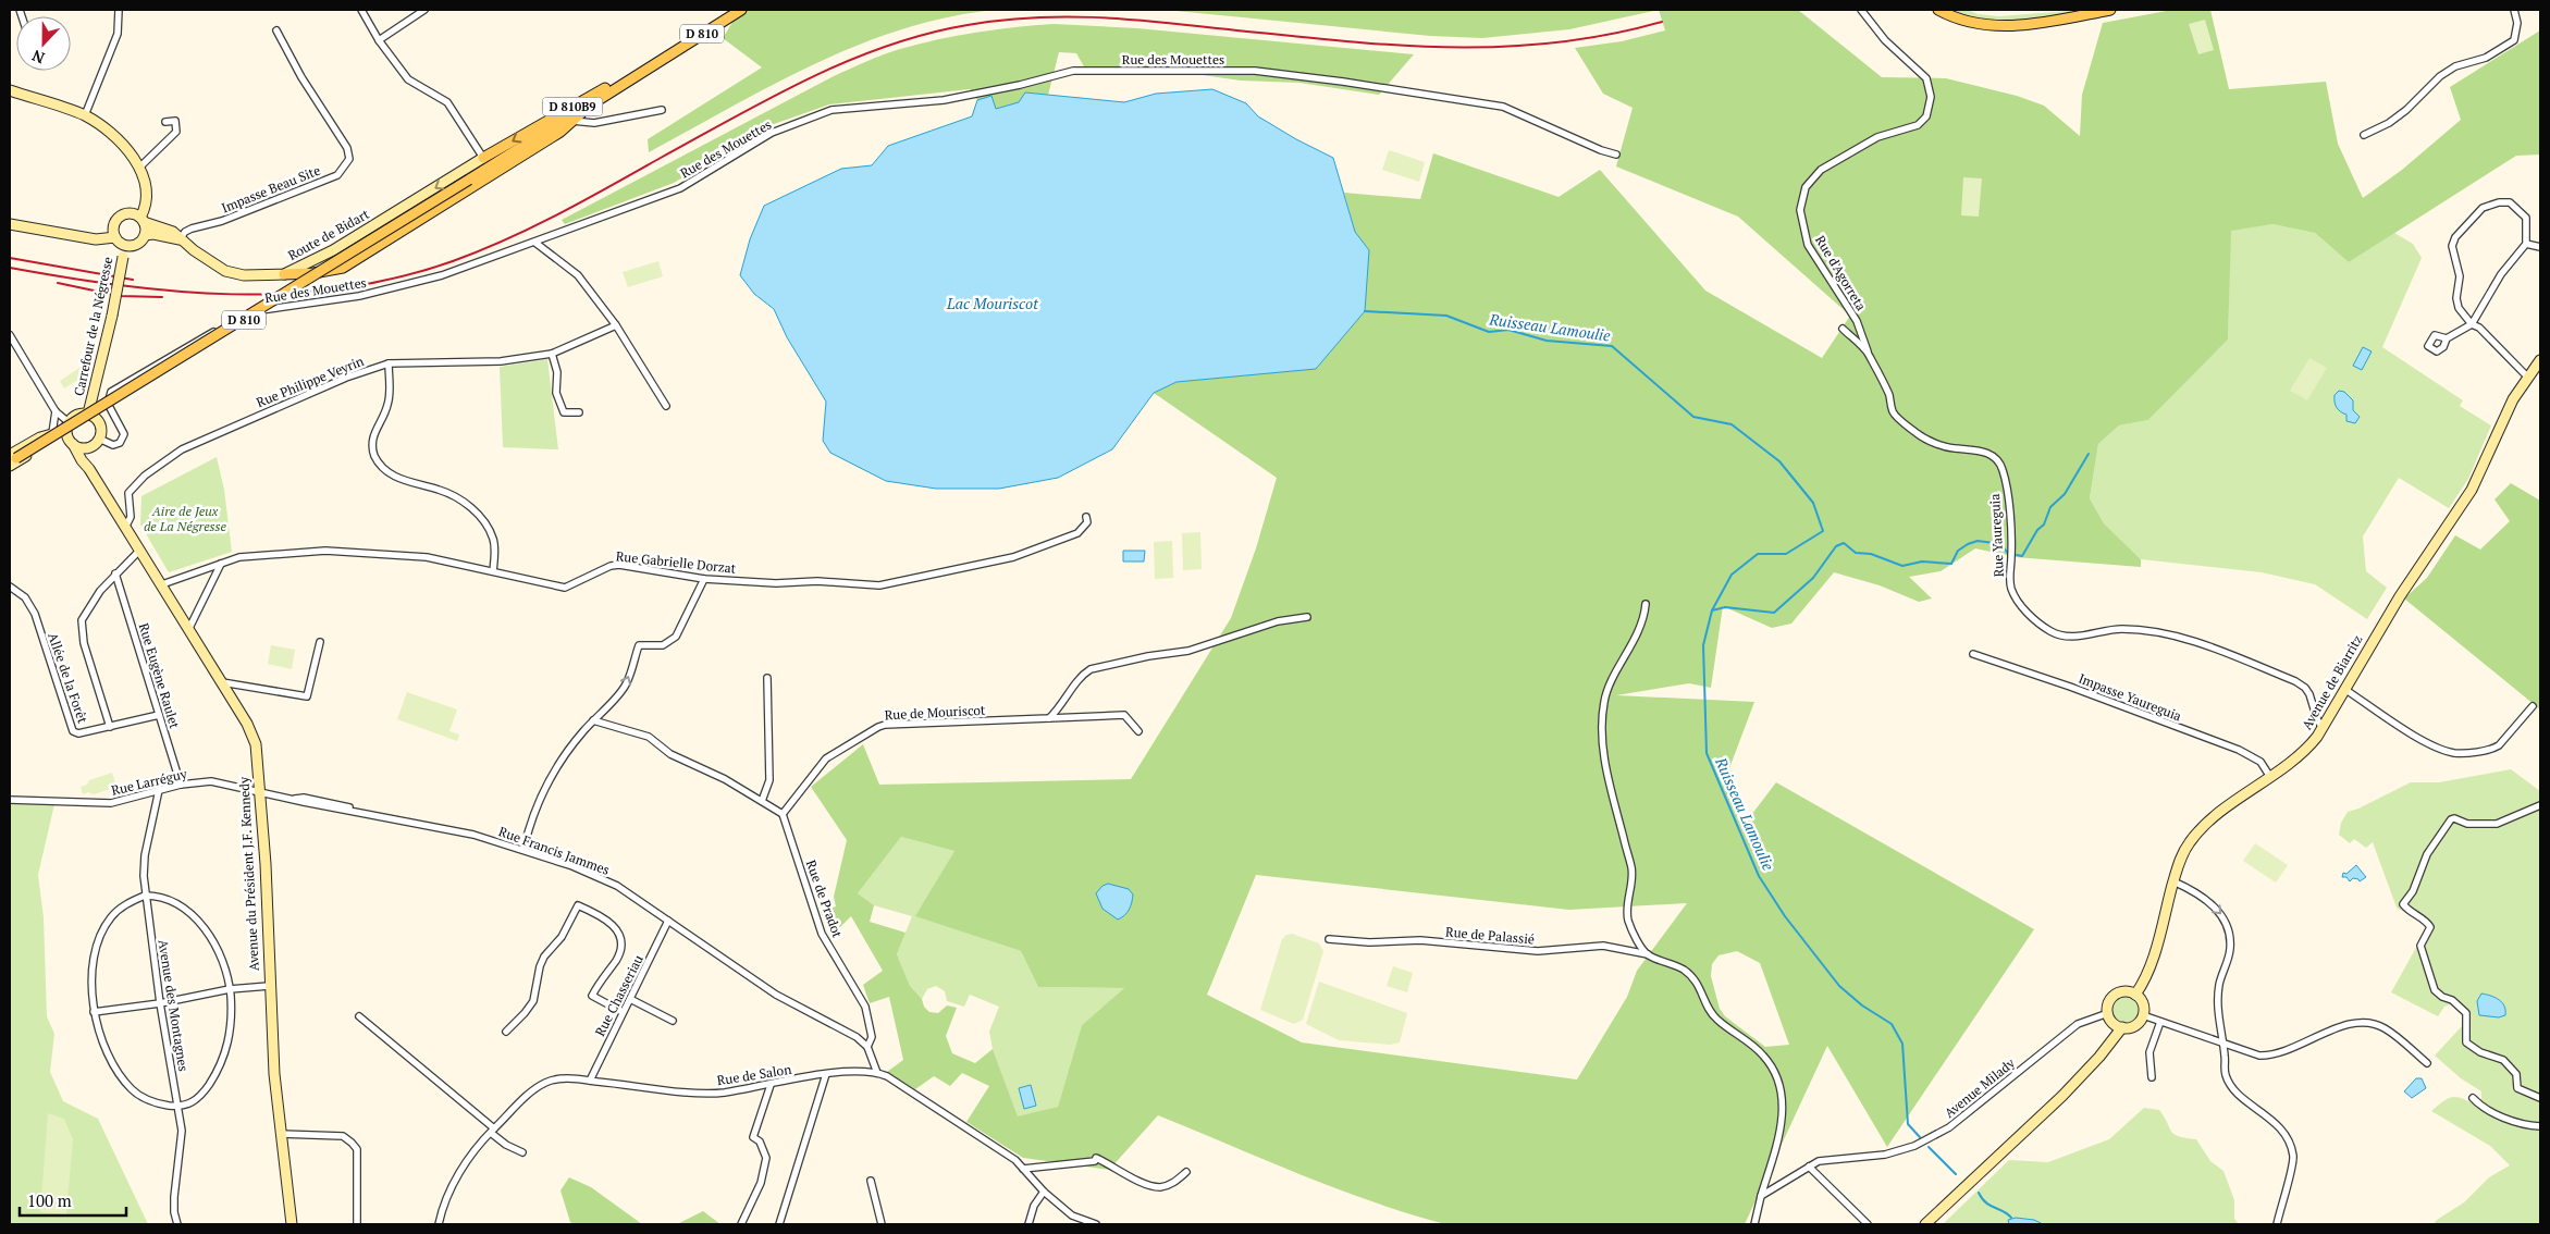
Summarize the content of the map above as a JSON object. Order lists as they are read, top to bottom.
{
  "streets": {
    "main road": [
      "D 810",
      "D 810B9",
      "Route de Bidart",
      "Carrefour de la Négresse",
      "Avenue de Biarritz",
      "Avenue du Président J.F. Kennedy"
    ],
    "street": [
      "Rue des Mouettes",
      "Impasse Beau Site",
      "Rue d'Agorreta",
      "Rue Philippe Veyrin",
      "Rue Yaureguia",
      "Rue Gabrielle Dorzat",
      "Rue Eugène Raulet",
      "Allée de la Forêt",
      "Impasse Yaureguia",
      "Rue de Mouriscot",
      "Rue Larréguy",
      "Rue Francis Jammes",
      "Rue de Pradot",
      "Rue de Palassié",
      "Rue Chasseriau",
      "Avenue des Montagnes",
      "Rue de Salon",
      "Avenue Milady"
    ]
  },
  "crossings": [
    ["D 810", "D 810B9"],
    ["Rue des Mouettes", "Carrefour de la Négresse"],
    ["Rue des Mouettes", "Avenue du Président J.F. Kennedy"],
    ["D 810B9", "Route de Bidart"],
    ["Impasse Beau Site", "Route de Bidart"],
    ["Route de Bidart", "Carrefour de la Négresse"],
    ["Rue d'Agorreta", "Rue Yaureguia"],
    ["Carrefour de la Négresse", "Avenue du Président J.F. Kennedy"],
    ["Rue Philippe Veyrin", "Avenue du Président J.F. Kennedy"],
    ["Rue Yaureguia", "Avenue de Biarritz"],
    ["Rue Gabrielle Dorzat", "Avenue du Président J.F. Kennedy"],
    ["Rue Eugène Raulet", "Allée de la Forêt"],
    ["Rue Eugène Raulet", "Rue Larréguy"],
    ["Avenue de Biarritz", "Impasse Yaureguia"],
    ["Avenue de Biarritz", "Avenue Milady"],
    ["Rue de Mouriscot", "Rue de Pradot"],
    ["Rue Larréguy", "Rue Francis Jammes"],
    ["Rue Larréguy", "Avenue du Président J.F. Kennedy"],
    ["Rue Larréguy", "Avenue des Montagnes"],
    ["Rue Francis Jammes", "Avenue du Président J.F. Kennedy"],
    ["Rue Francis Jammes", "Rue de Pradot"],
    ["Rue Francis Jammes", "Rue Chasseriau"],
    ["Rue de Palassié", "Avenue Milady"],
    ["Rue Chasseriau", "Rue de Salon"]
  ],
  "water": ["Lac Mouriscot", "Ruisseau Lamoulie"],
  "parks": ["Aire de Jeux de La Négresse"],
  "scale_bar": "100 m",
  "north": "bottom"
}
